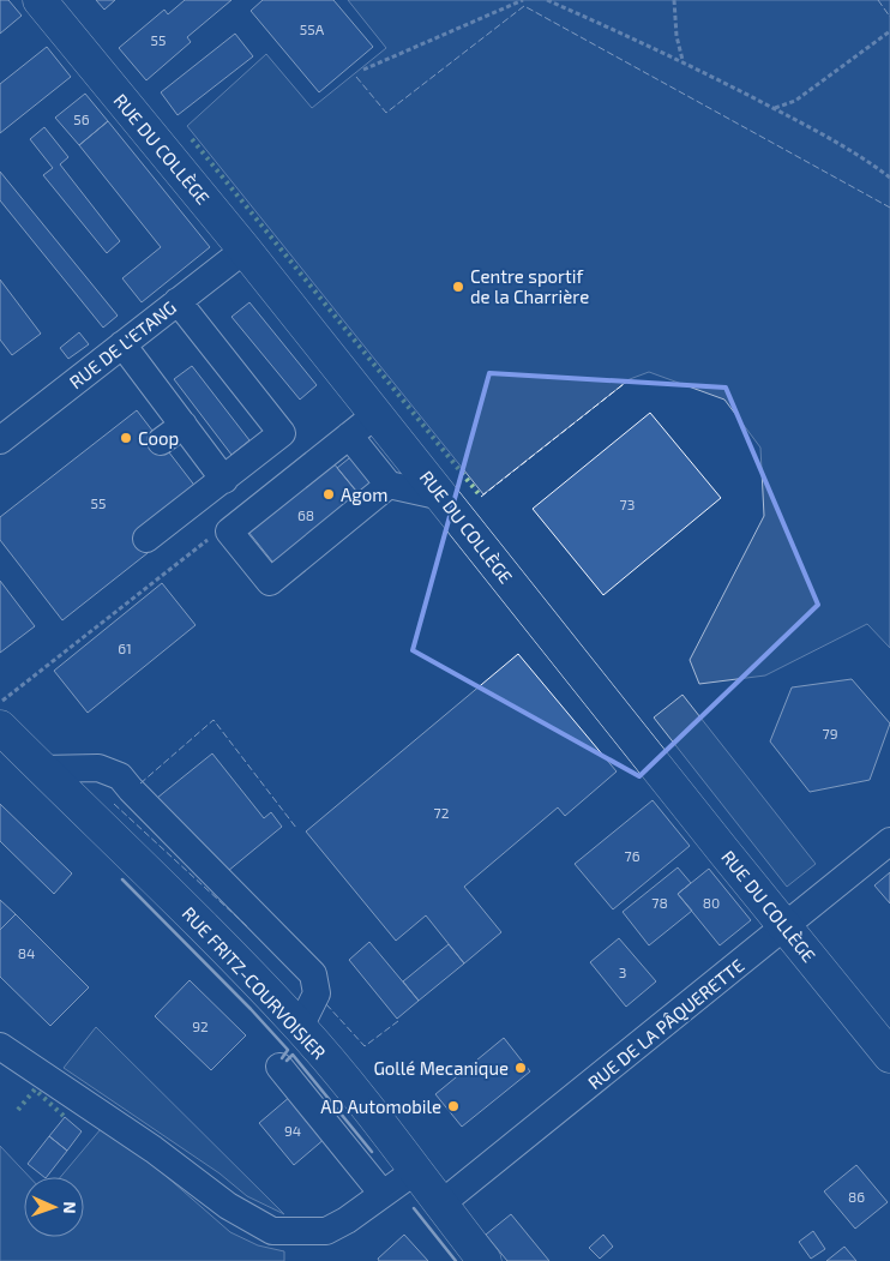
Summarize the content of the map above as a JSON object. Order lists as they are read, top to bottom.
{
  "streets": {
    "main road": ["RUE DU COLLÈGE", "RUE FRITZ-COURVOISIER"],
    "street": ["RUE DE L'ETANG", "RUE DE LA PÂQUERETTE"]
  },
  "crossings": [
    ["RUE DU COLLÈGE", "RUE DE L'ETANG"],
    ["RUE DU COLLÈGE", "RUE DE LA PÂQUERETTE"],
    ["RUE FRITZ-COURVOISIER", "RUE DE LA PÂQUERETTE"]
  ],
  "places": [
    "Centre sportif de la Charrière",
    "Coop",
    "Agom",
    "Gollé Mecanique",
    "AD Automobile"
  ],
  "house_numbers": [
    "55A",
    "55",
    "56",
    "55",
    "73",
    "68",
    "61",
    "79",
    "72",
    "76",
    "78",
    "80",
    "84",
    "3",
    "92",
    "94",
    "86"
  ],
  "north": "right"
}
